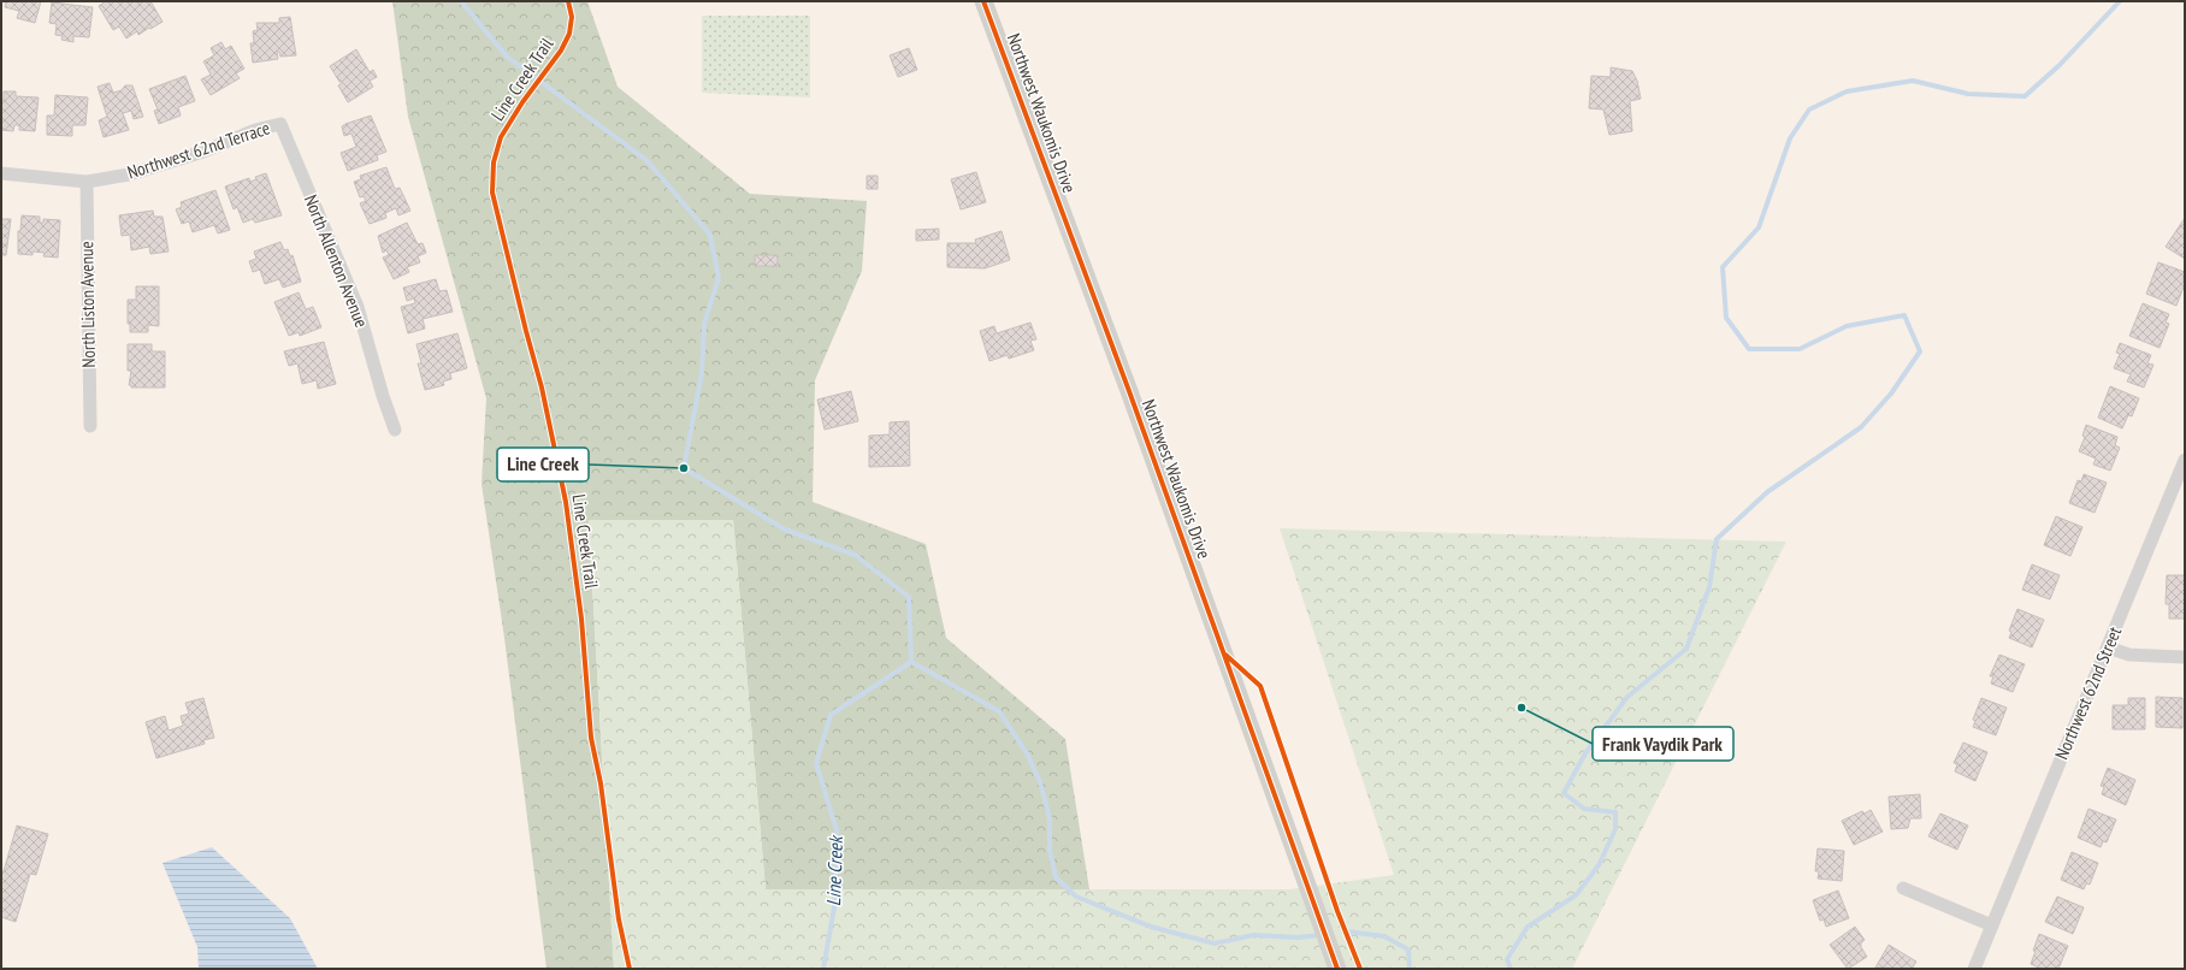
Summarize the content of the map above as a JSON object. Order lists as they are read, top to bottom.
{
  "streets": {
    "main road": ["Northwest Waukomis Drive"],
    "street": [
      "Northwest 62nd Terrace",
      "North Allenton Avenue",
      "North Liston Avenue",
      "Northwest 62nd Street"
    ],
    "cycle path": ["Line Creek Trail"]
  },
  "crossings": [
    ["Northwest 62nd Terrace", "North Allenton Avenue"],
    ["Northwest 62nd Terrace", "North Liston Avenue"]
  ],
  "water": ["Line Creek"],
  "places": ["Line Creek", "Frank Vaydik Park"]
}
